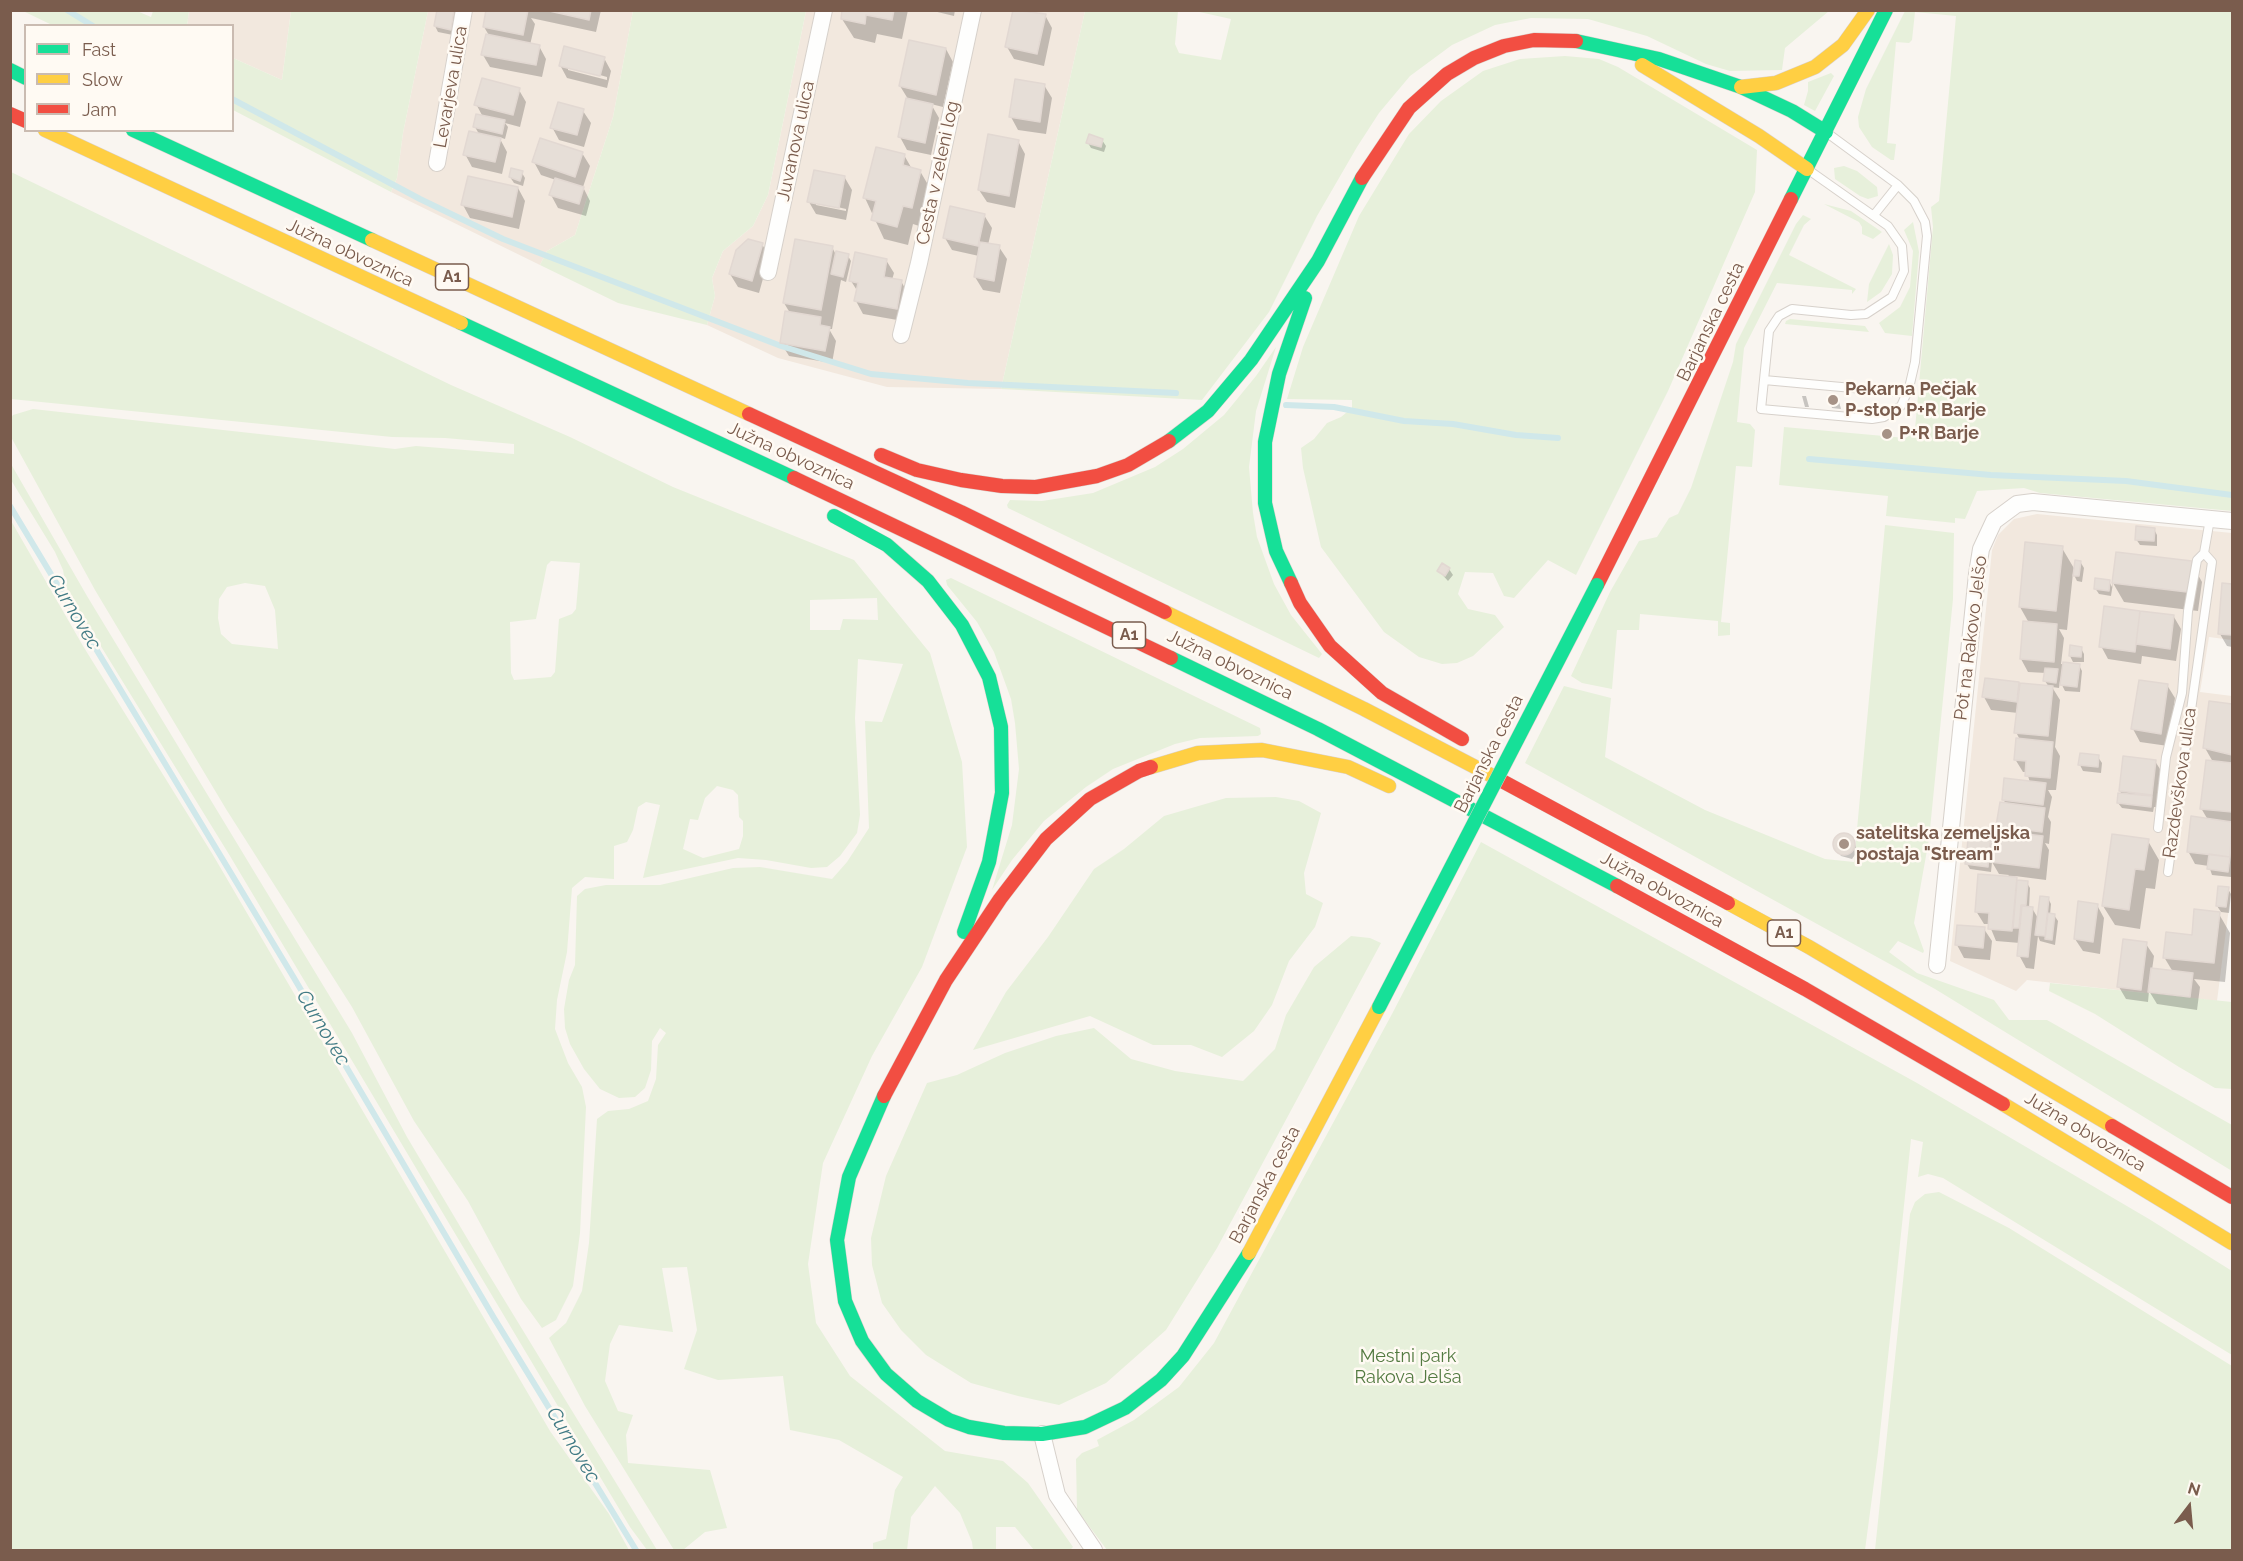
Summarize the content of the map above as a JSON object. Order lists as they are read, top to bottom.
{
  "streets": {
    "main road": ["Južna obvoznica", "A1", "Barjanska cesta"],
    "street": [
      "Levarjeva ulica",
      "Juvanova ulica",
      "Cesta v zeleni log",
      "Pot na Rakovo Jelšo"
    ],
    "lane": ["Razdevškova ulica"]
  },
  "crossings": [
    ["Pot na Rakovo Jelšo", "Razdevškova ulica"]
  ],
  "water": ["Curnovec"],
  "parks": ["Mestni park Rakova Jelša"],
  "places": ["Pekarna Pečjak P-stop P+R Barje", "P+R Barje", "satelitska zemeljska postaja \"Stream\""],
  "legend": ["Fast", "Slow", "Jam"],
  "north": "top"
}
